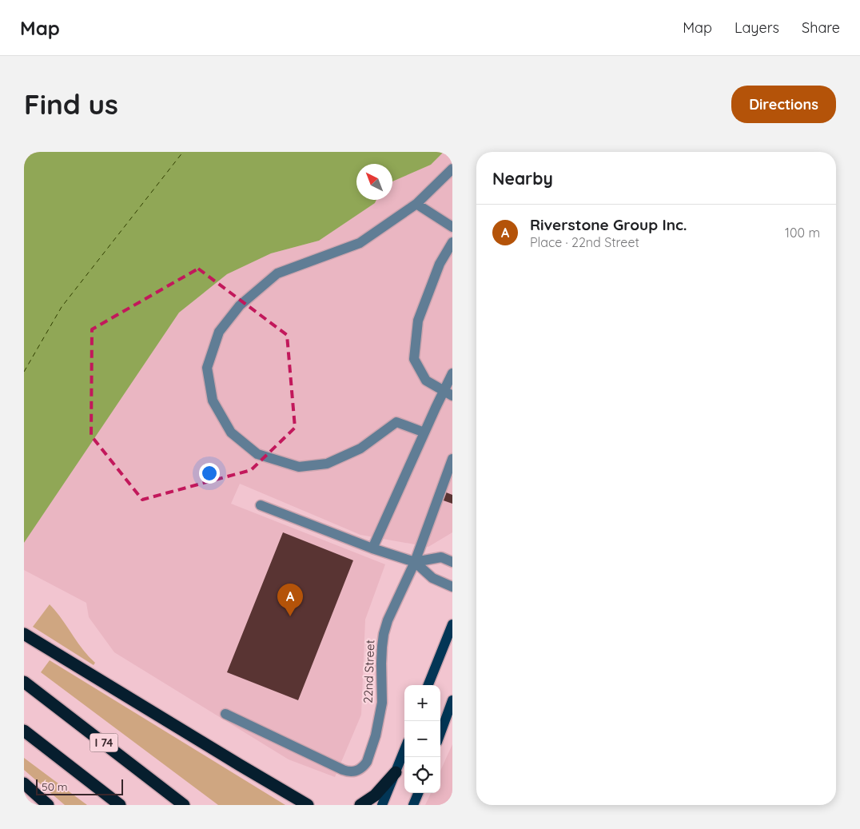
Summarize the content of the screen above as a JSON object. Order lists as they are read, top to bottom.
{
  "streets": {
    "highway": ["I 74"],
    "street": ["22nd Street"]
  },
  "scale_bar": "50 m",
  "north": "top left",
  "page": {
    "header": "Map",
    "nav": ["Map", "Layers", "Share"],
    "buttons": "Directions",
    "title": "Find us",
    "heading": "Nearby",
    "list": [
      {
        "mark": "A",
        "name": "Riverstone Group Inc.",
        "note": "Place · 22nd Street",
        "value": "100 m"
      }
    ],
    "pins": "A",
    "map_buttons": ["+", "−"],
    "scale": "50 m"
  }
}
